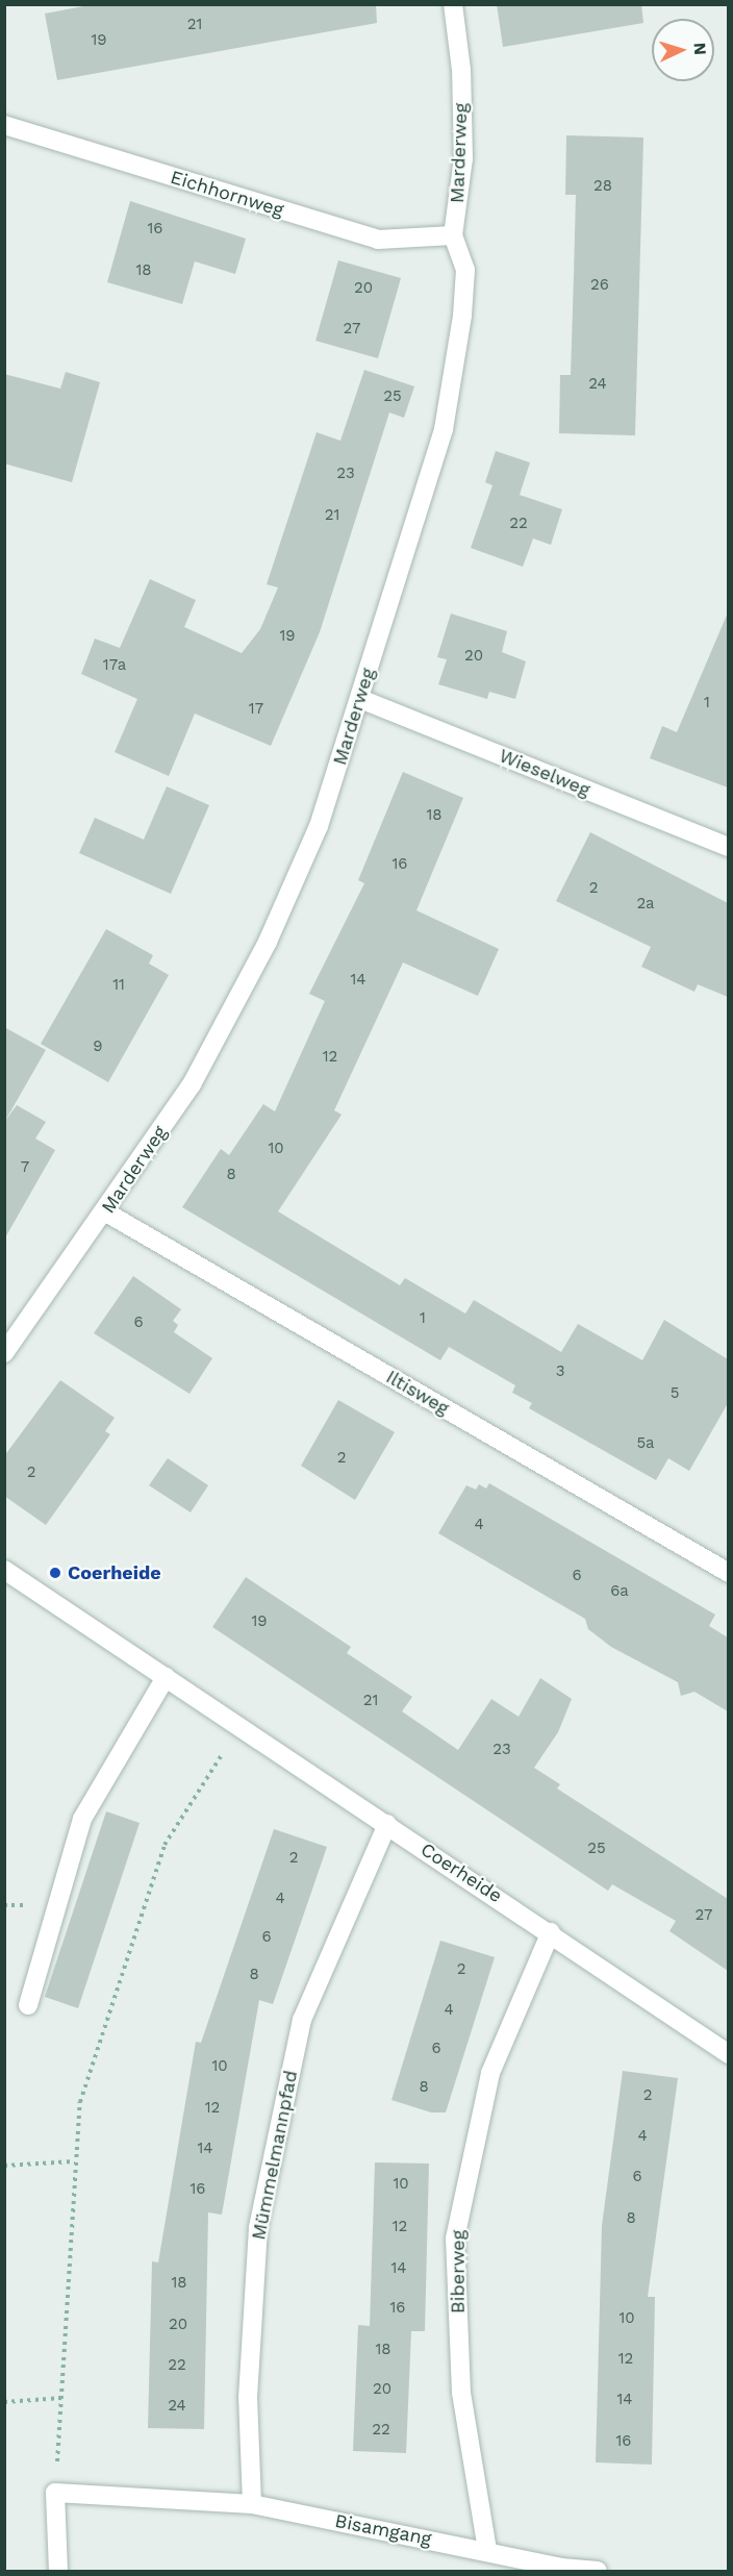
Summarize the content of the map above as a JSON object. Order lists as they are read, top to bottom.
{
  "streets": {
    "street": [
      "Marderweg",
      "Eichhornweg",
      "Wieselweg",
      "Iltisweg",
      "Coerheide",
      "Mümmelmannpfad",
      "Biberweg",
      "Bisamgang"
    ]
  },
  "crossings": [
    ["Marderweg", "Eichhornweg"],
    ["Marderweg", "Wieselweg"],
    ["Marderweg", "Iltisweg"],
    ["Coerheide", "Mümmelmannpfad"],
    ["Coerheide", "Biberweg"],
    ["Mümmelmannpfad", "Bisamgang"],
    ["Biberweg", "Bisamgang"]
  ],
  "places": ["Coerheide"],
  "house_numbers": [
    "21",
    "19",
    "28",
    "16",
    "18",
    "26",
    "20",
    "27",
    "24",
    "25",
    "23",
    "21",
    "22",
    "19",
    "20",
    "17a",
    "1",
    "17",
    "18",
    "16",
    "2",
    "2a",
    "14",
    "11",
    "9",
    "12",
    "10",
    "7",
    "8",
    "1",
    "6",
    "3",
    "5",
    "5a",
    "2",
    "2",
    "4",
    "6",
    "6a",
    "19",
    "21",
    "23",
    "25",
    "2",
    "4",
    "27",
    "6",
    "2",
    "8",
    "4",
    "6",
    "10",
    "8",
    "2",
    "12",
    "4",
    "14",
    "6",
    "10",
    "16",
    "8",
    "12",
    "14",
    "18",
    "16",
    "10",
    "20",
    "18",
    "12",
    "22",
    "20",
    "14",
    "24",
    "22",
    "16"
  ],
  "north": "right"
}
